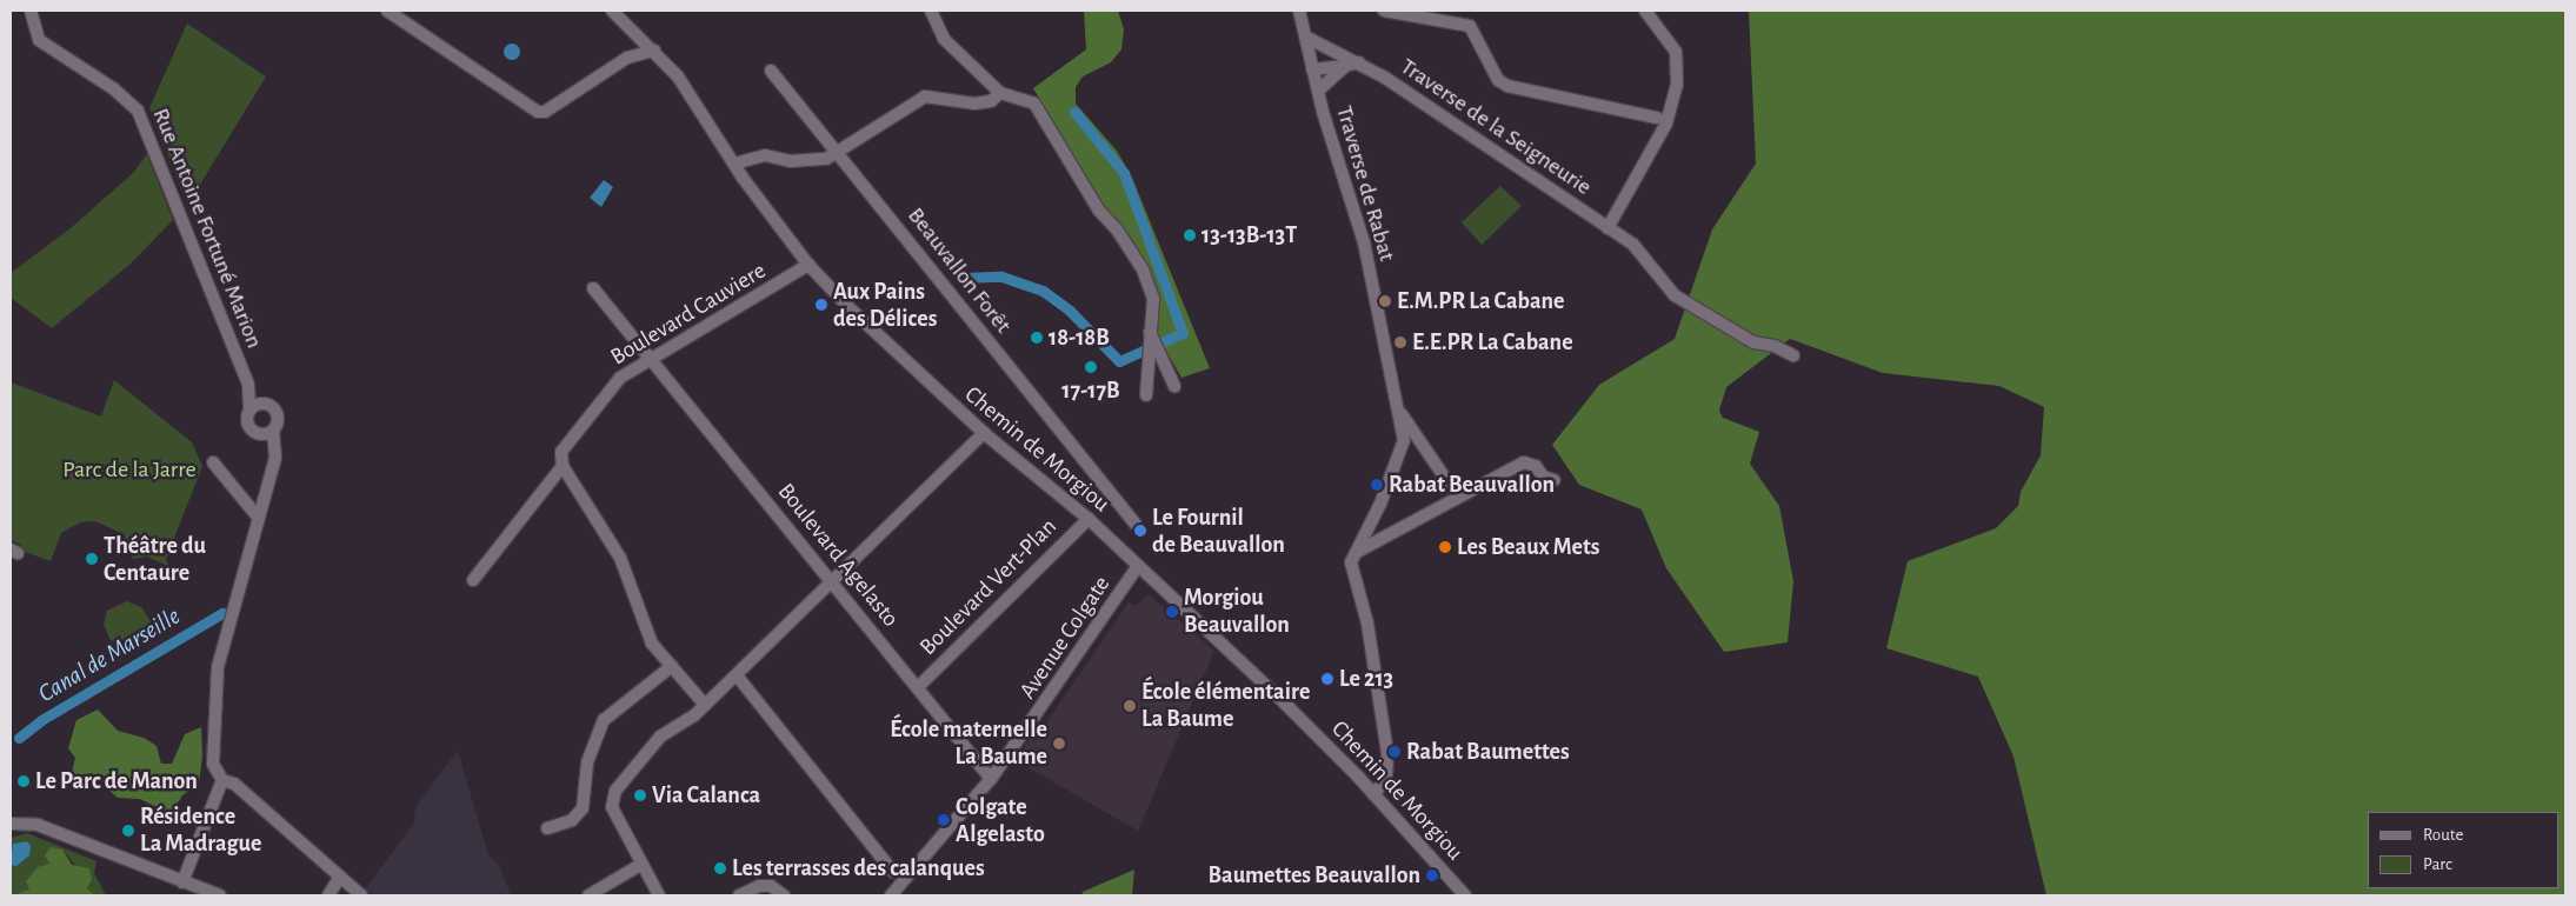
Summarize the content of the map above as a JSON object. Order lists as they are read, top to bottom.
{
  "streets": {
    "street": [
      "Traverse de la Seigneurie",
      "Traverse de Rabat",
      "Rue Antoine Fortuné Marion",
      "Beauvallon Forêt",
      "Boulevard Cauviere",
      "Chemin de Morgiou",
      "Boulevard Agelasto",
      "Boulevard Vert-Plan",
      "Avenue Colgate"
    ]
  },
  "crossings": [
    ["Traverse de Rabat", "Chemin de Morgiou"],
    ["Boulevard Cauviere", "Chemin de Morgiou"],
    ["Boulevard Cauviere", "Boulevard Agelasto"],
    ["Chemin de Morgiou", "Boulevard Vert-Plan"],
    ["Chemin de Morgiou", "Avenue Colgate"],
    ["Boulevard Agelasto", "Boulevard Vert-Plan"],
    ["Boulevard Agelasto", "Avenue Colgate"]
  ],
  "water": ["Canal de Marseille"],
  "parks": ["Parc de la Jarre"],
  "places": [
    "13-13B-13T",
    "E.M.PR La Cabane",
    "Aux Pains des Délices",
    "18-18B",
    "E.E.PR La Cabane",
    "17-17B",
    "Rabat Beauvallon",
    "Le Fournil de Beauvallon",
    "Les Beaux Mets",
    "Théâtre du Centaure",
    "Morgiou Beauvallon",
    "Le 213",
    "École élémentaire La Baume",
    "École maternelle La Baume",
    "Rabat Baumettes",
    "Le Parc de Manon",
    "Via Calanca",
    "Colgate Algelasto",
    "Résidence La Madrague",
    "Les terrasses des calanques",
    "Baumettes Beauvallon"
  ],
  "legend": ["Route", "Parc"]
}
